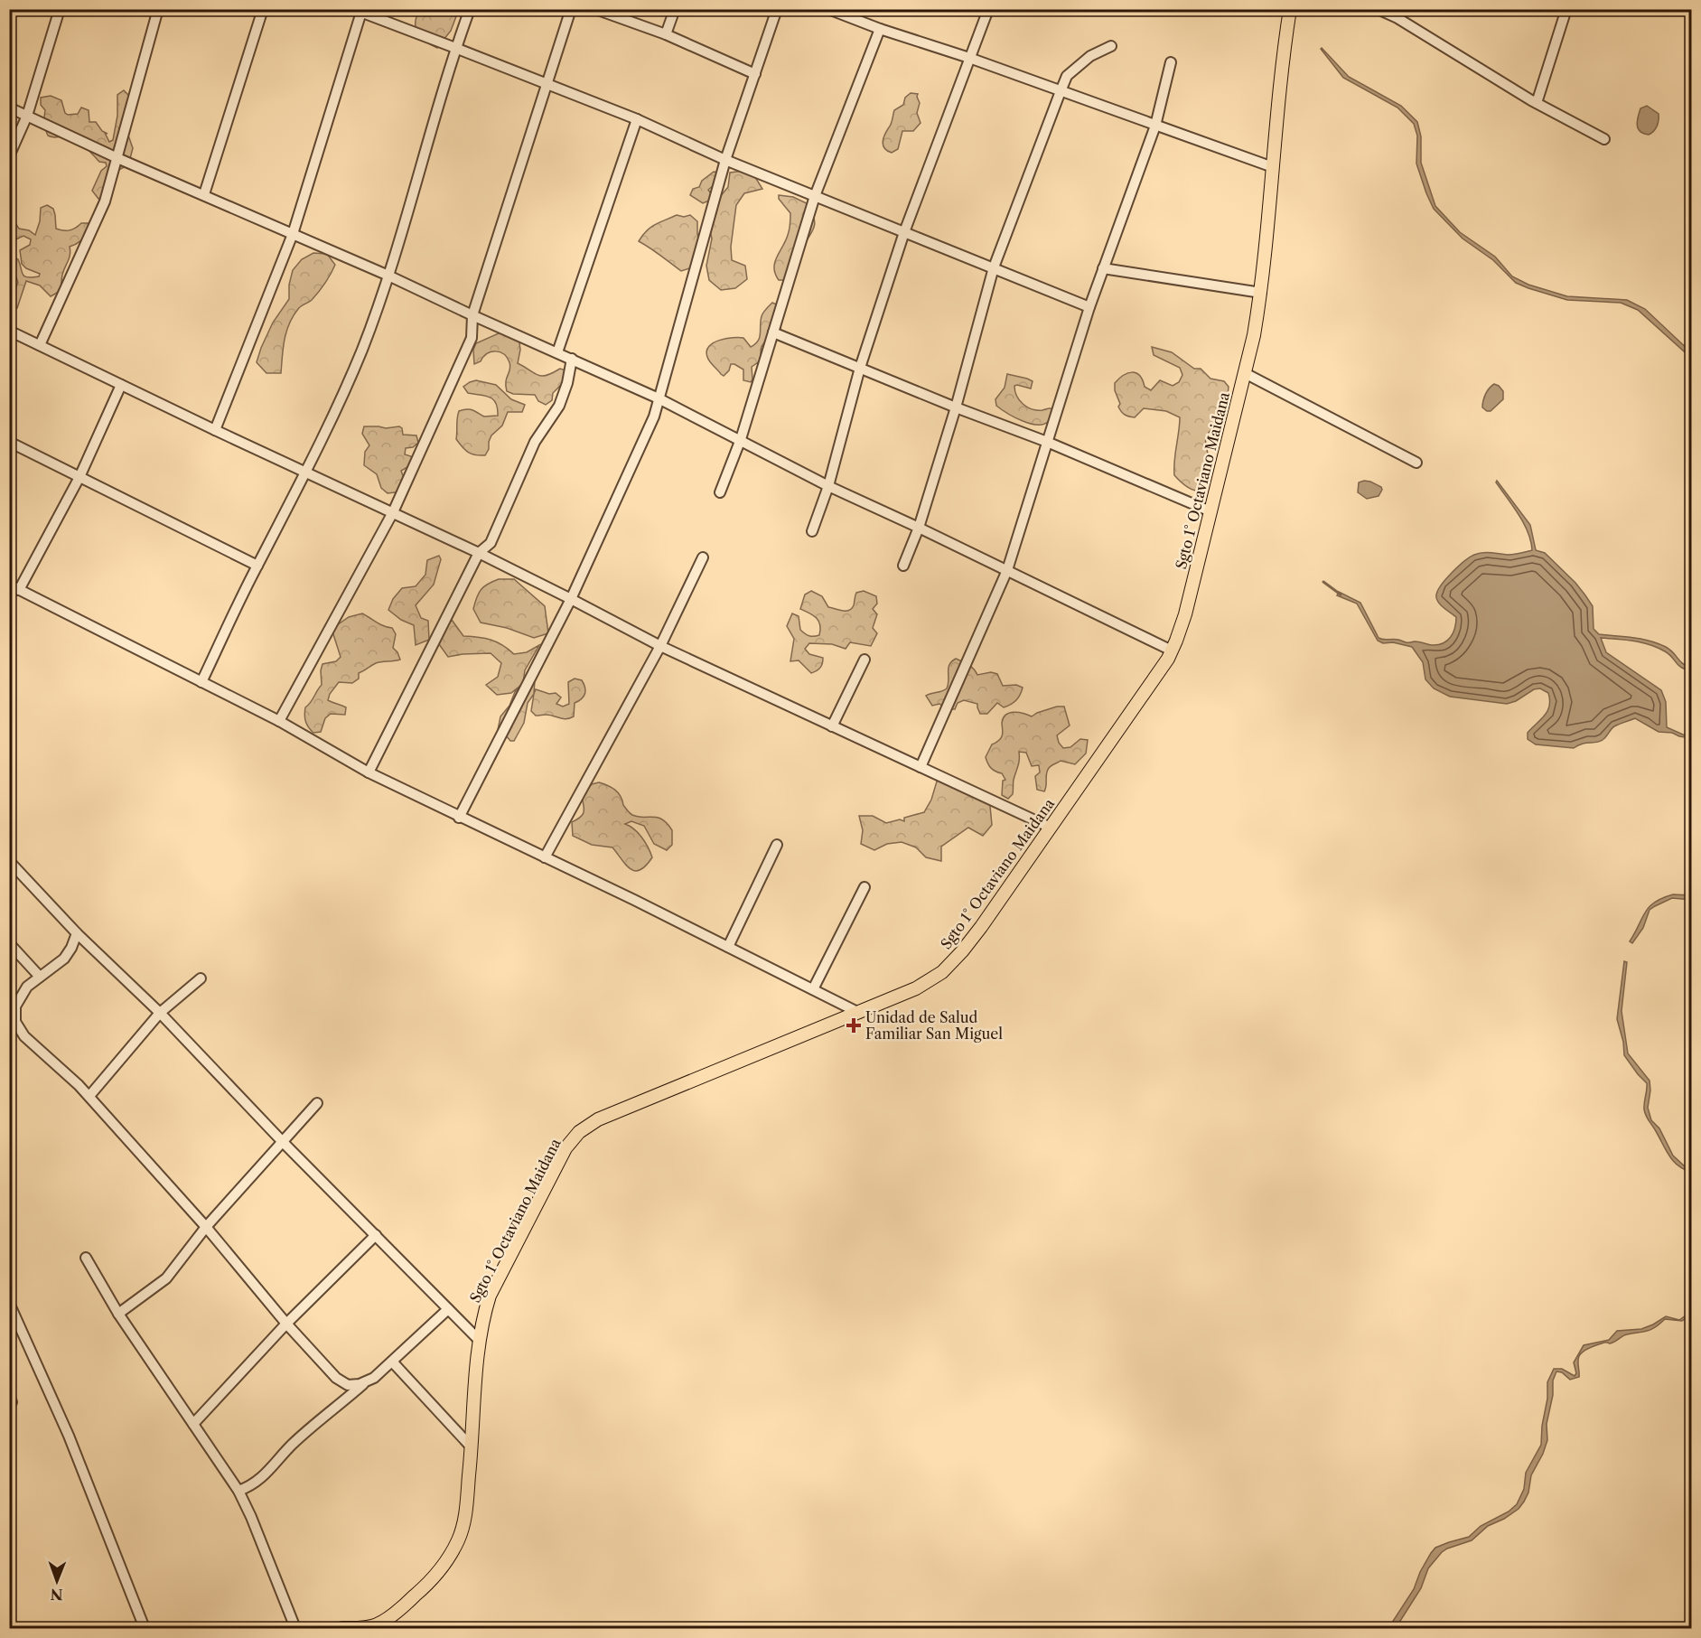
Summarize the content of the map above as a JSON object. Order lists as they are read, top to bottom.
{
  "streets": {
    "main road": ["Sgto 1° Octaviano Maidana"]
  },
  "places": {
    "health": ["Unidad de Salud Familiar San Miguel"]
  },
  "north": "bottom"
}
